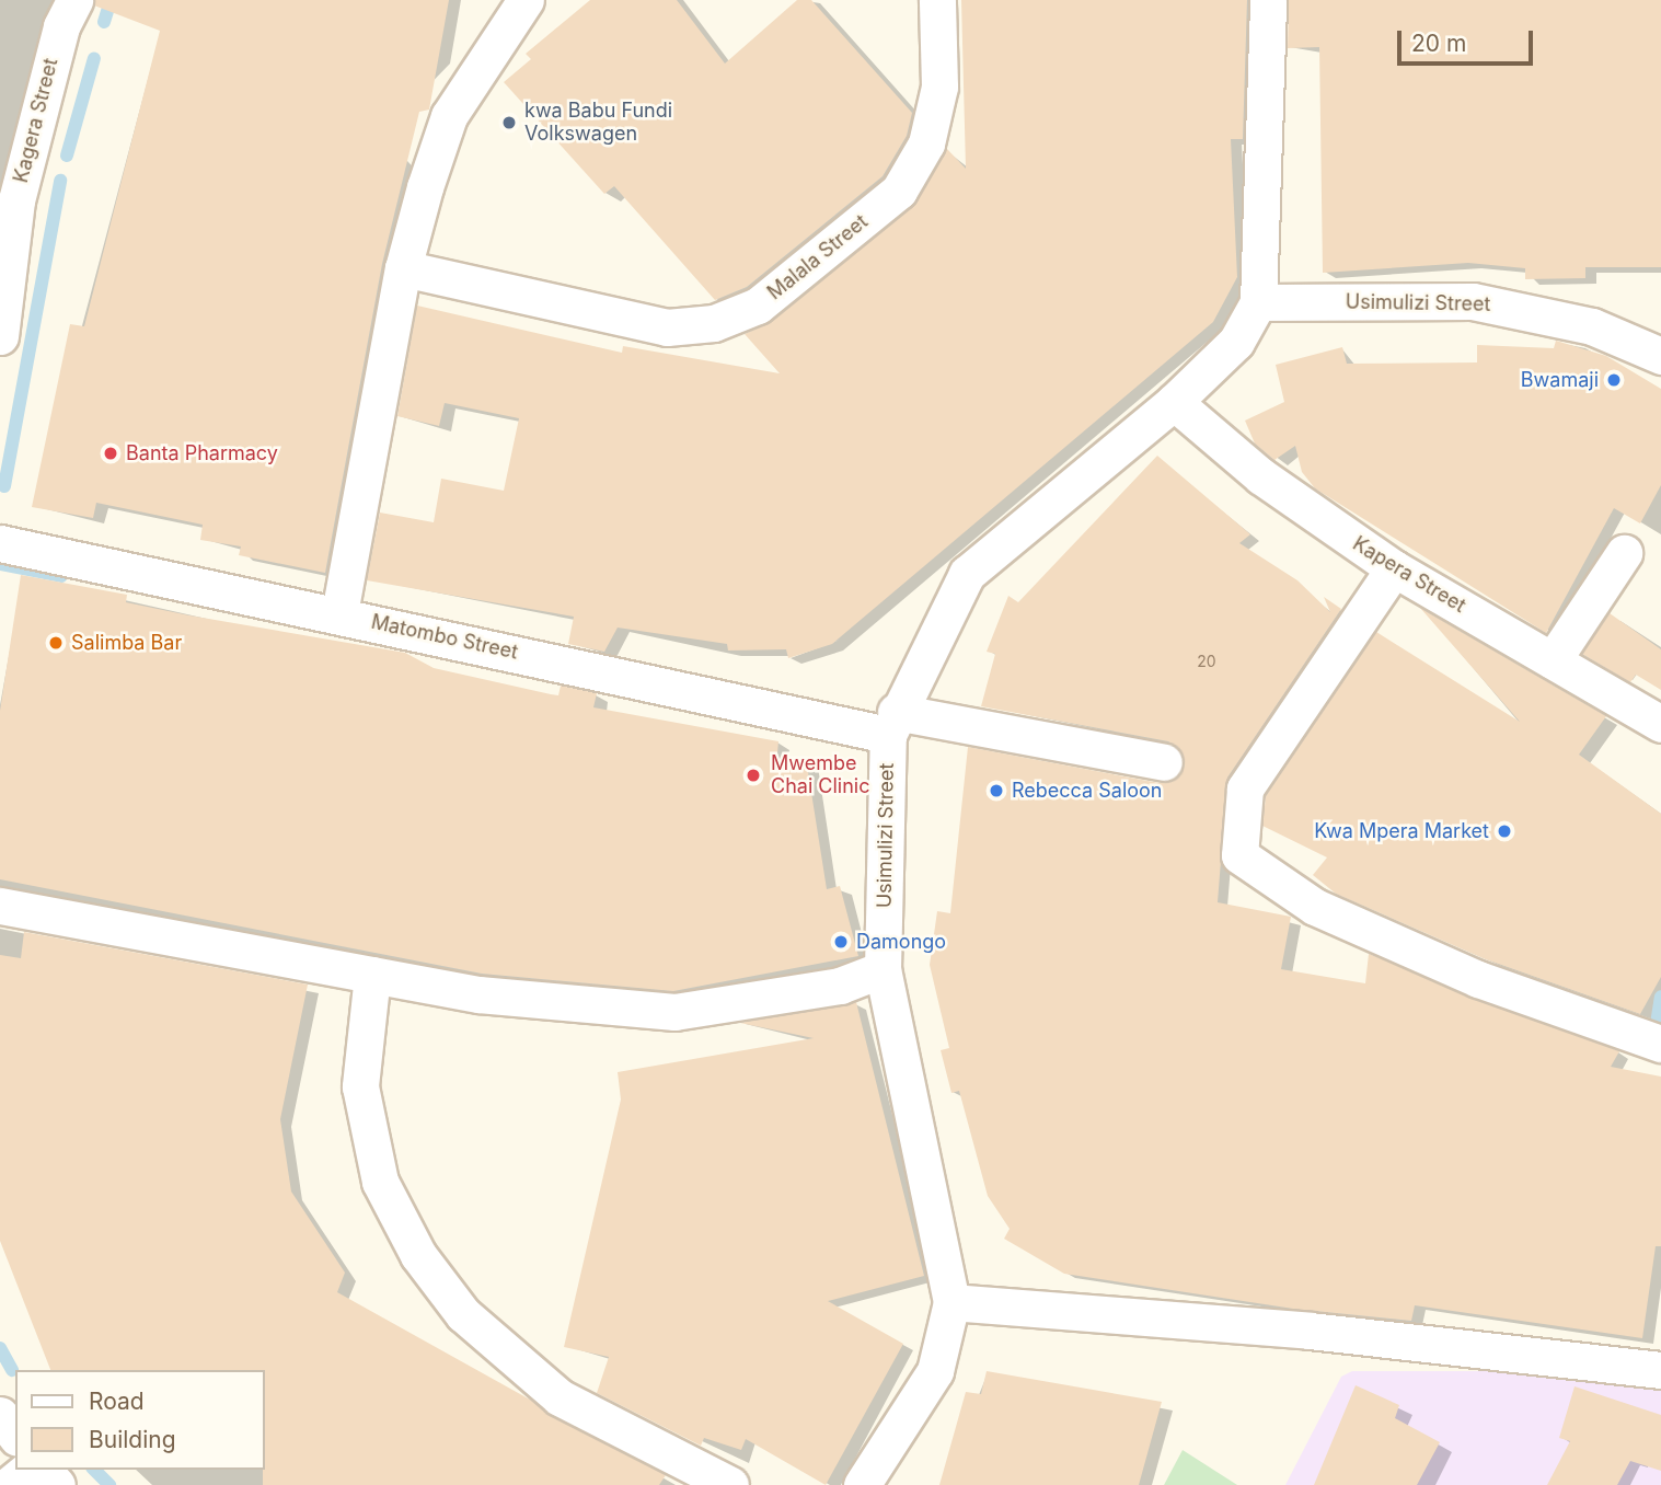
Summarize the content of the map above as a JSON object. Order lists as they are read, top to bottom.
{
  "streets": {
    "street": [
      "Kagera Street",
      "Malala Street",
      "Usimulizi Street",
      "Kapera Street",
      "Matombo Street"
    ]
  },
  "crossings": [
    ["Usimulizi Street", "Kapera Street"],
    ["Usimulizi Street", "Matombo Street"]
  ],
  "places": [
    "kwa Babu Fundi Volkswagen",
    "Bwamaji",
    "Banta Pharmacy",
    "Salimba Bar",
    "Mwembe Chai Clinic",
    "Rebecca Saloon",
    "Kwa Mpera Market",
    "Damongo"
  ],
  "house_numbers": ["20"],
  "legend": ["Road", "Building"],
  "scale_bar": "20 m"
}
